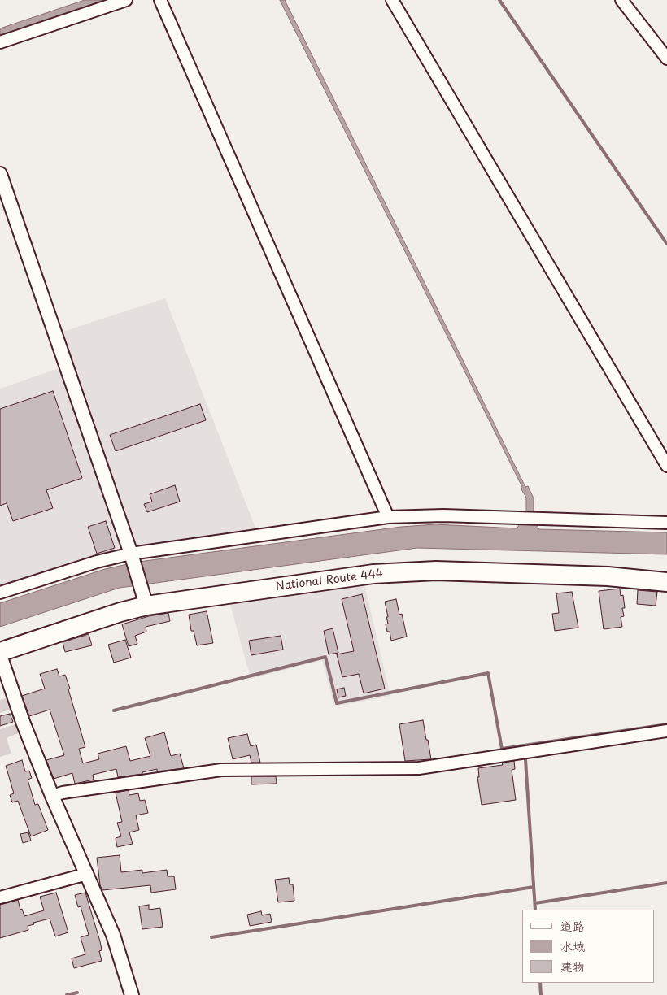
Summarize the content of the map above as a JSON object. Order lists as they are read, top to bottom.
{
  "streets": {
    "highway": ["National Route 444"]
  },
  "legend": ["道路", "水域", "建物"]
}
